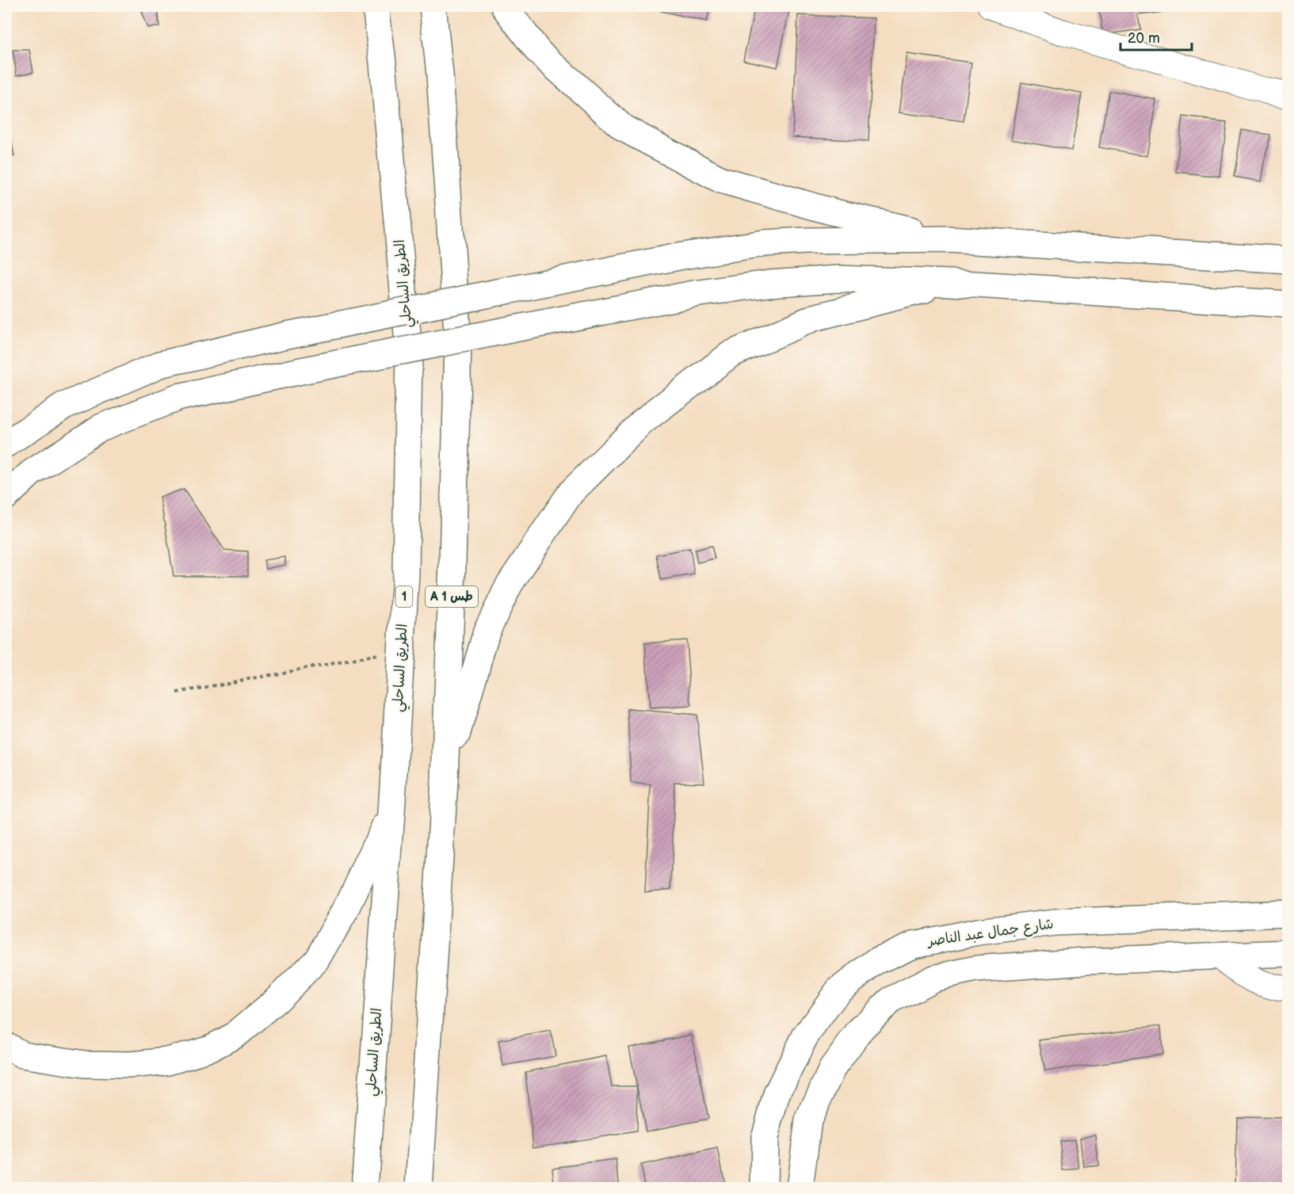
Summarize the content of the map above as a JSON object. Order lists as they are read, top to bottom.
{
  "streets": {
    "main road": [
      "الطريق الساحلي",
      "1",
      "A 1 طس",
      "شارع جمال عبد الناصر"
    ]
  },
  "scale_bar": "20 m"
}
